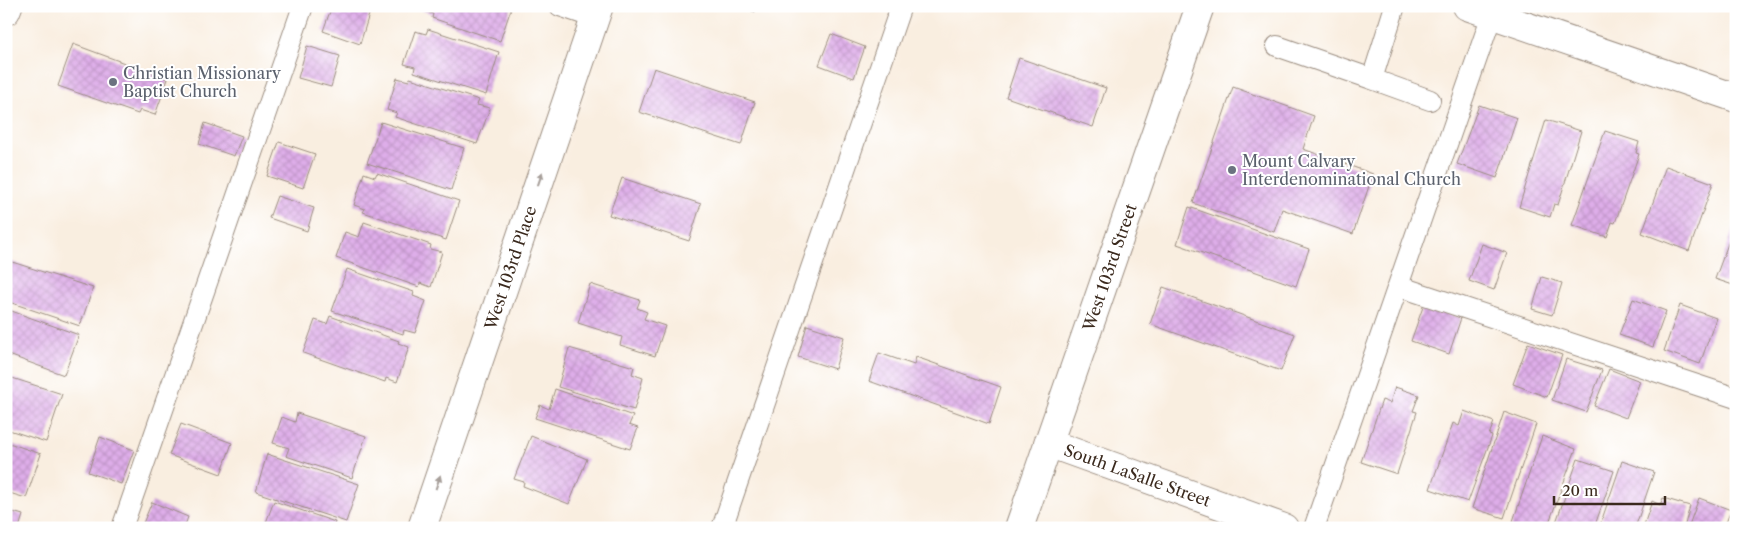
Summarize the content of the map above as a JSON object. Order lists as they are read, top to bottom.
{
  "streets": {
    "street": ["West 103rd Place", "West 103rd Street", "South LaSalle Street"]
  },
  "crossings": [
    ["West 103rd Street", "South LaSalle Street"]
  ],
  "one_way": ["West 103rd Place"],
  "places": ["Christian Missionary Baptist Church", "Mount Calvary Interdenominational Church"],
  "scale_bar": "20 m"
}
